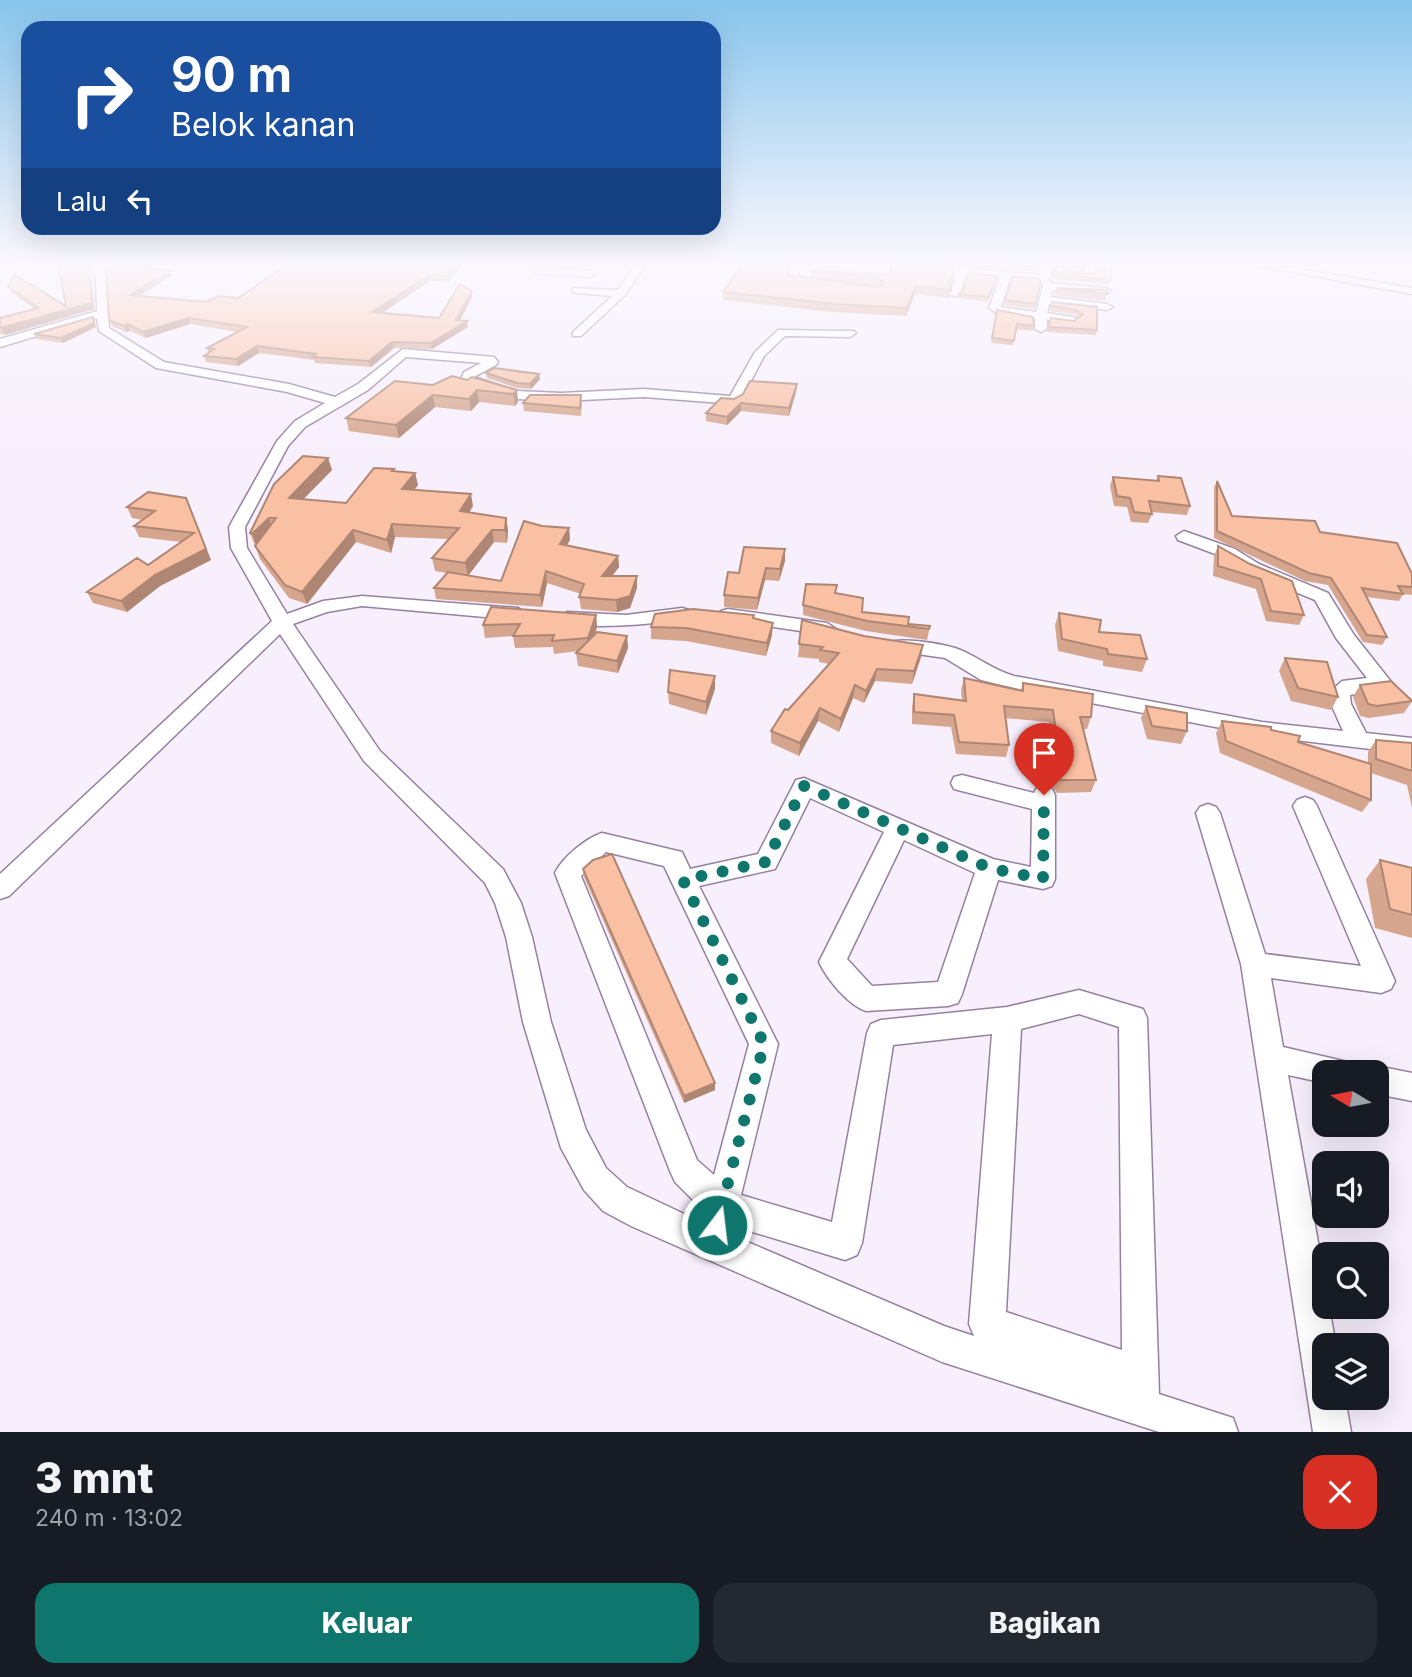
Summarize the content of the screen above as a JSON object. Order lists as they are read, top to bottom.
{
  "north": "left",
  "page": {
    "turn": ["90 m", "Belok kanan"],
    "then": "Lalu",
    "heading": ["3 mnt", "240 m · 13:02"],
    "buttons": ["Keluar", "Bagikan"]
  }
}
